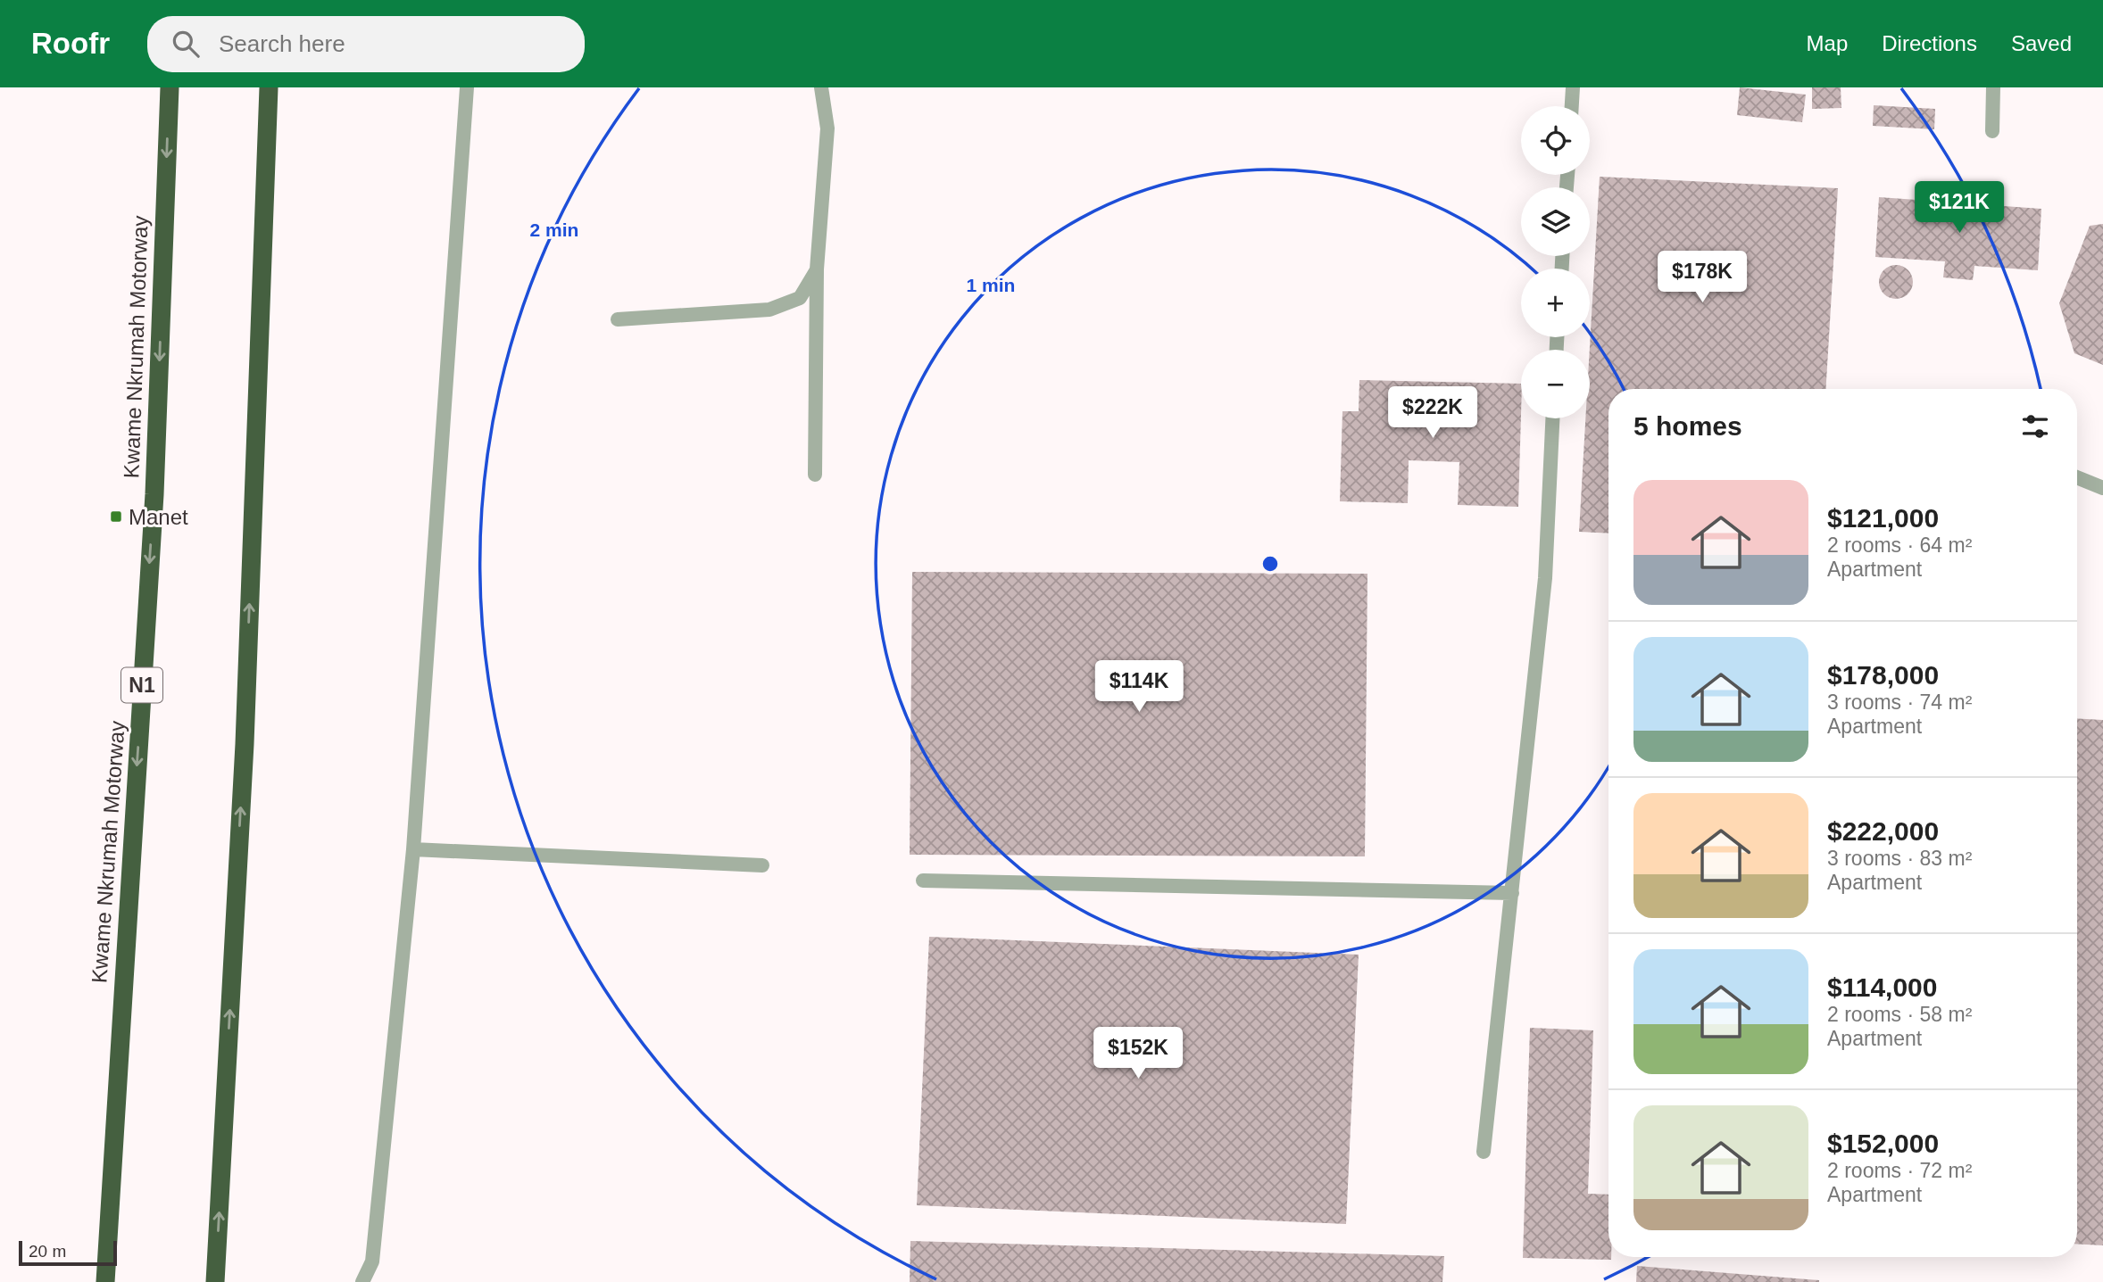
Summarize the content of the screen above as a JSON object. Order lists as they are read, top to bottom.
{
  "streets": {
    "highway": ["Kwame Nkrumah Motorway", "N1"]
  },
  "places": {
    "transit": ["Manet"]
  },
  "scale_bar": "20 m",
  "page": {
    "header": "Roofr",
    "search": "Search here",
    "nav": ["Map", "Directions", "Saved"],
    "map_buttons": ["+", "−"],
    "price": [
      "$121K",
      "$178K",
      "$222K",
      "$114K",
      "$152K"
    ],
    "heading": "5 homes",
    "list": [
      {
        "name": "$121,000",
        "note": "2 rooms · 64 m² · Apartment"
      },
      {
        "name": "$178,000",
        "note": "3 rooms · 74 m² · Apartment"
      },
      {
        "name": "$222,000",
        "note": "3 rooms · 83 m² · Apartment"
      },
      {
        "name": "$114,000",
        "note": "2 rooms · 58 m² · Apartment"
      },
      {
        "name": "$152,000",
        "note": "2 rooms · 72 m² · Apartment"
      }
    ],
    "scale": "20 m"
  },
  "rings": ["2 min", "1 min"]
}
